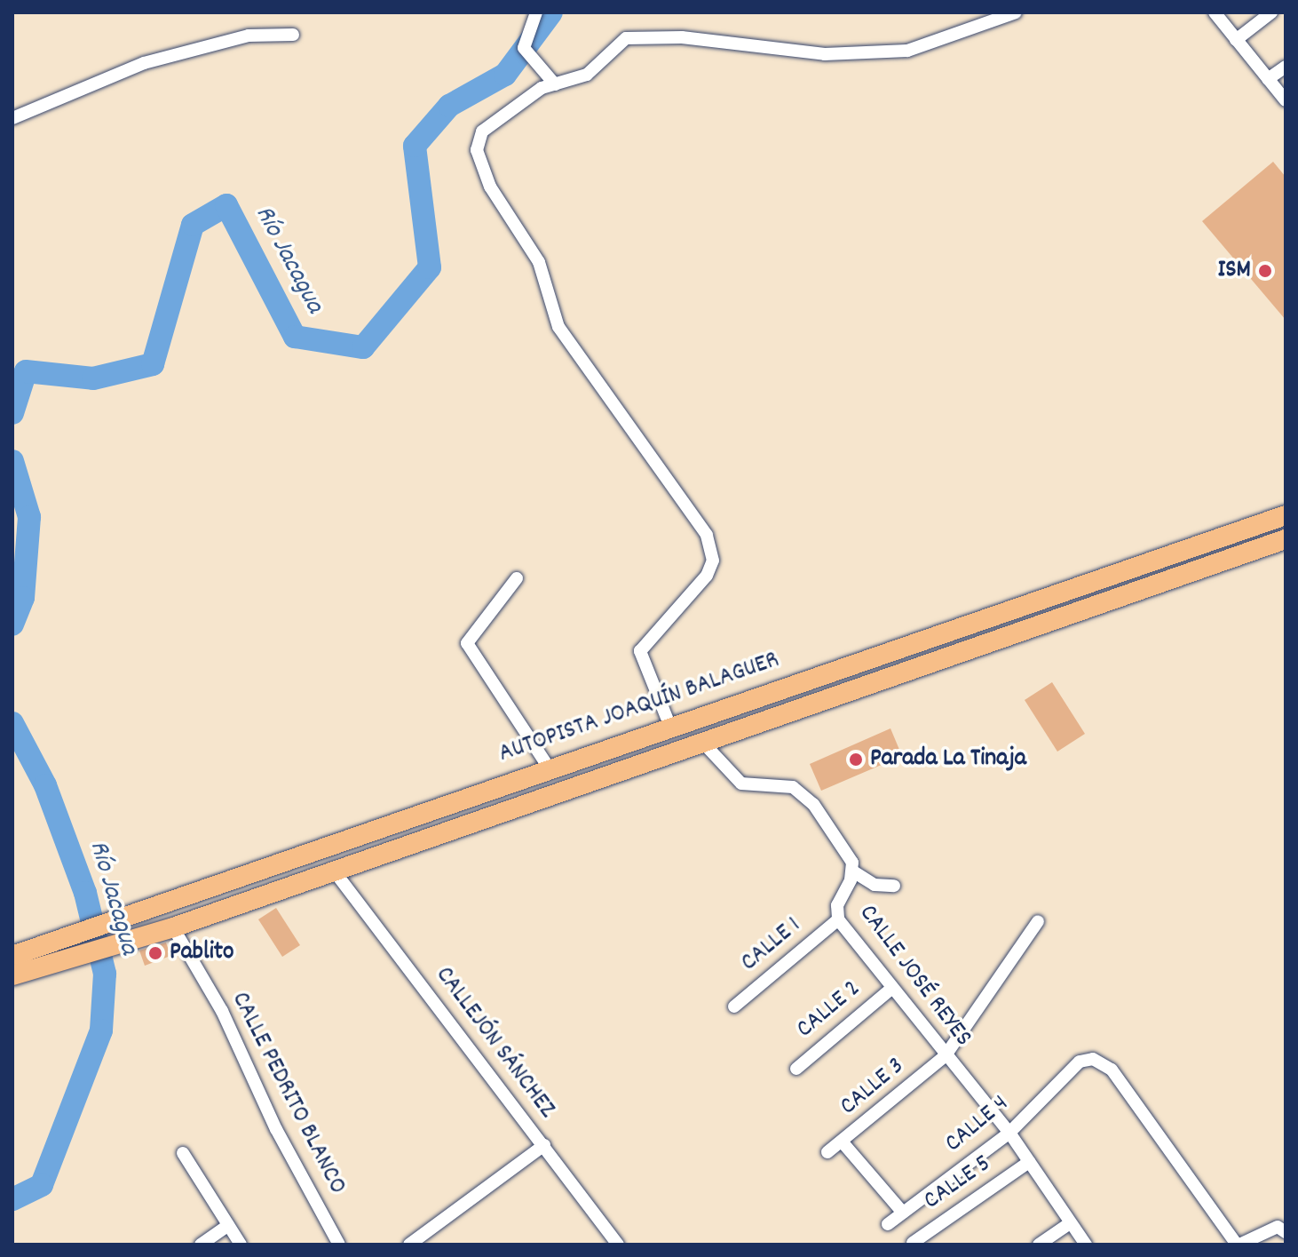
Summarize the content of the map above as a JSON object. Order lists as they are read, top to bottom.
{
  "streets": {
    "highway": ["AUTOPISTA JOAQUÍN BALAGUER"],
    "street": [
      "CALLE 1",
      "CALLE JOSÉ REYES",
      "CALLE 2",
      "CALLEJÓN SÁNCHEZ",
      "CALLE 3",
      "CALLE PEDRITO BLANCO",
      "CALLE 4",
      "CALLE 5"
    ]
  },
  "crossings": [
    ["AUTOPISTA JOAQUÍN BALAGUER", "CALLE JOSÉ REYES"],
    ["AUTOPISTA JOAQUÍN BALAGUER", "CALLEJÓN SÁNCHEZ"],
    ["AUTOPISTA JOAQUÍN BALAGUER", "CALLE PEDRITO BLANCO"],
    ["CALLE 1", "CALLE JOSÉ REYES"],
    ["CALLE JOSÉ REYES", "CALLE 2"],
    ["CALLE JOSÉ REYES", "CALLE 3"],
    ["CALLE JOSÉ REYES", "CALLE 4"],
    ["CALLE JOSÉ REYES", "CALLE 5"]
  ],
  "water": ["Río Jacagua"],
  "places": ["ISM", "Parada La Tinaja", "Pablito"]
}
